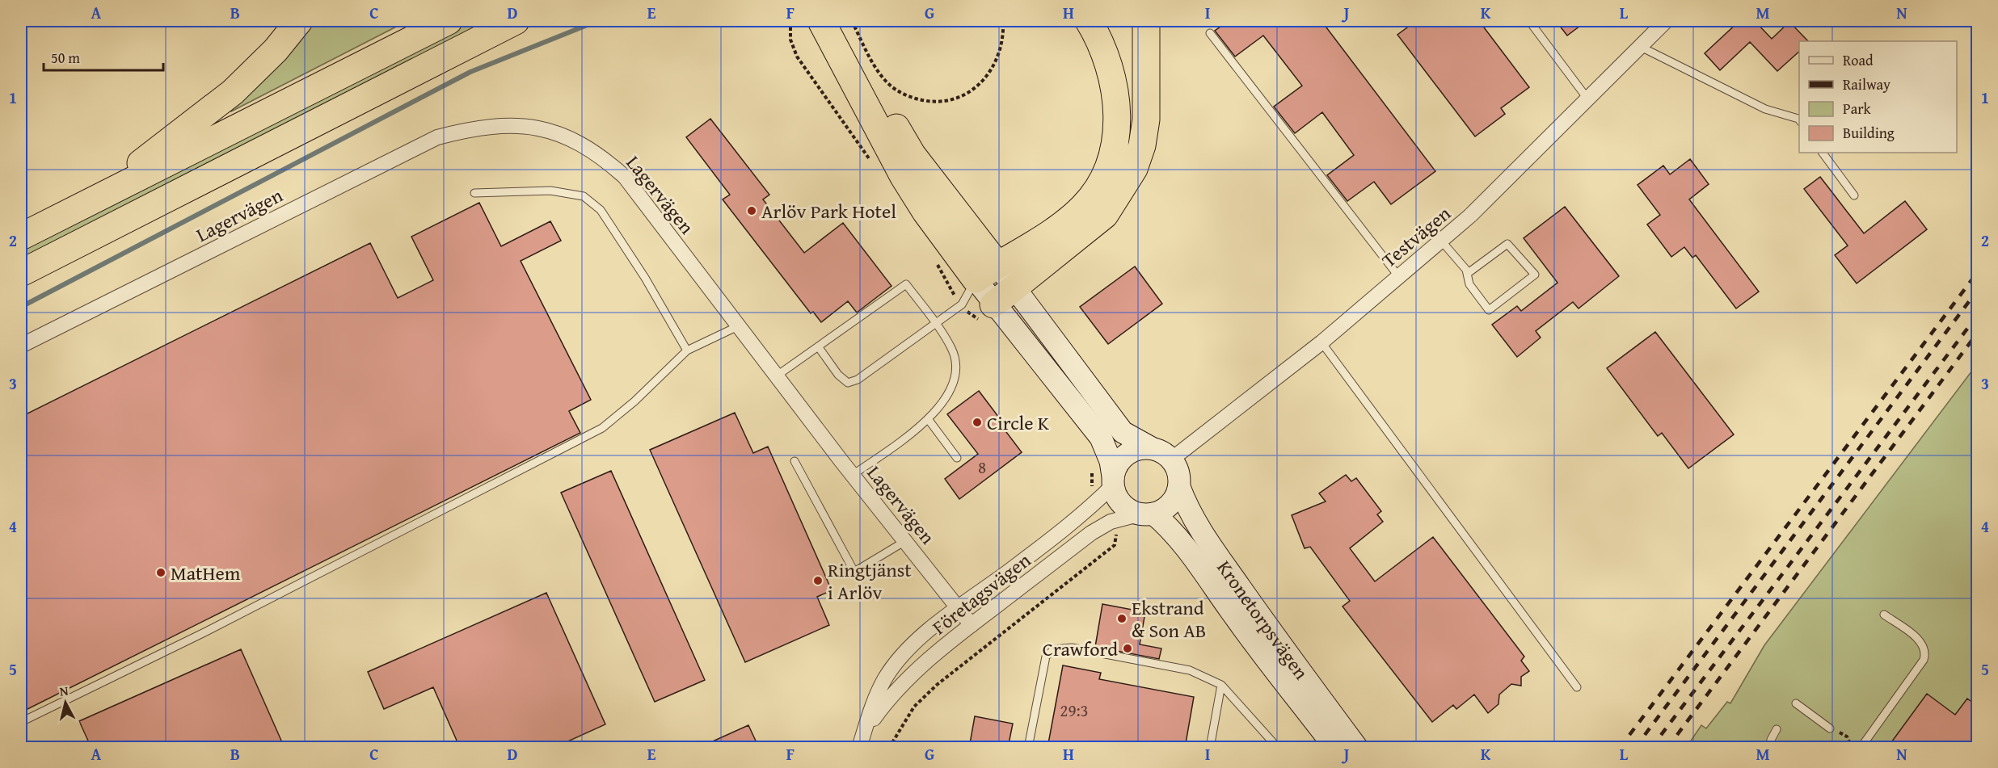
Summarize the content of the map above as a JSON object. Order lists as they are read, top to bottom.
{
  "streets": {
    "main road": ["Kronetorpsvägen"],
    "street": ["Lagervägen", "Testvägen", "Företagsvägen"]
  },
  "crossings": [
    ["Lagervägen", "Företagsvägen"],
    ["Testvägen", "Företagsvägen"],
    ["Testvägen", "Kronetorpsvägen"],
    ["Företagsvägen", "Kronetorpsvägen"]
  ],
  "places": [
    "Arlöv Park Hotel",
    "Circle K",
    "MatHem",
    "Ringtjänst i Arlöv",
    "Ekstrand & Son AB",
    "Crawford"
  ],
  "house_numbers": ["8", "29:3"],
  "legend": [
    "Road",
    "Railway",
    "Park",
    "Building"
  ],
  "scale_bar": "50 m",
  "north": "top",
  "grid": {
    "columns": [
      "A",
      "B",
      "C",
      "D",
      "E",
      "F",
      "G",
      "H",
      "I",
      "J",
      "K",
      "L",
      "M",
      "N"
    ],
    "rows": [
      "1",
      "2",
      "3",
      "4",
      "5"
    ]
  }
}
